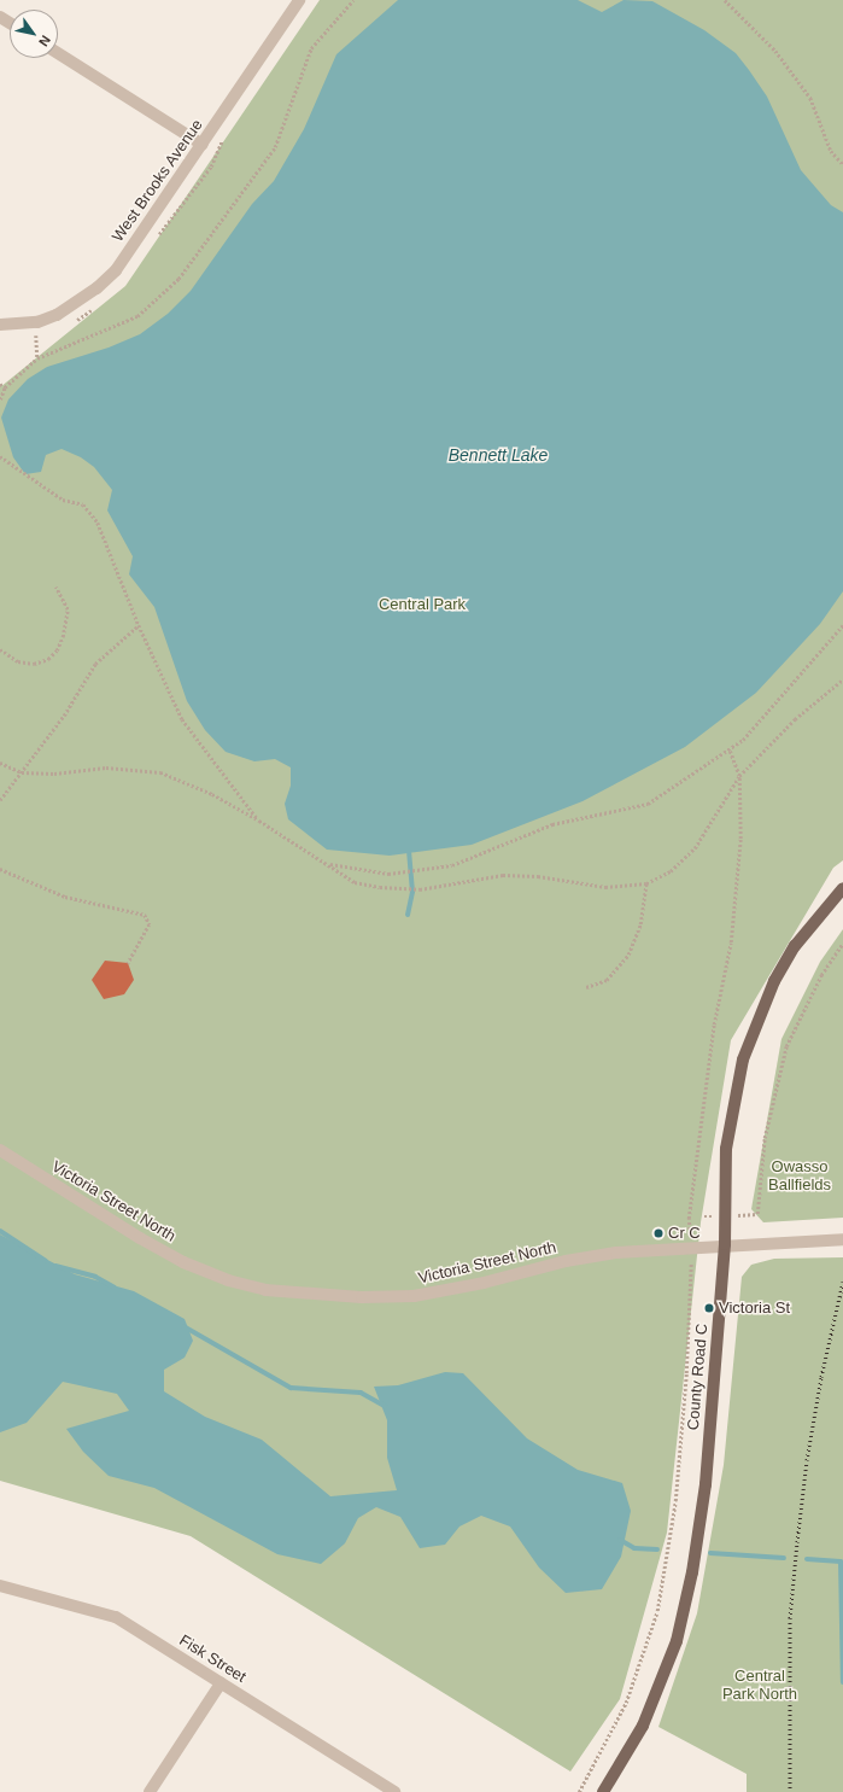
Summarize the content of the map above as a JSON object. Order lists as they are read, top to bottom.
{
  "streets": {
    "main road": ["County Road C"],
    "street": ["West Brooks Avenue", "Victoria Street North", "Fisk Street"]
  },
  "crossings": [
    ["Victoria Street North", "County Road C"]
  ],
  "water": ["Bennett Lake"],
  "parks": ["Central Park", "Owasso Ballfields", "Central Park North"],
  "places": ["Cr C", "Victoria St"],
  "north": "bottom right"
}
